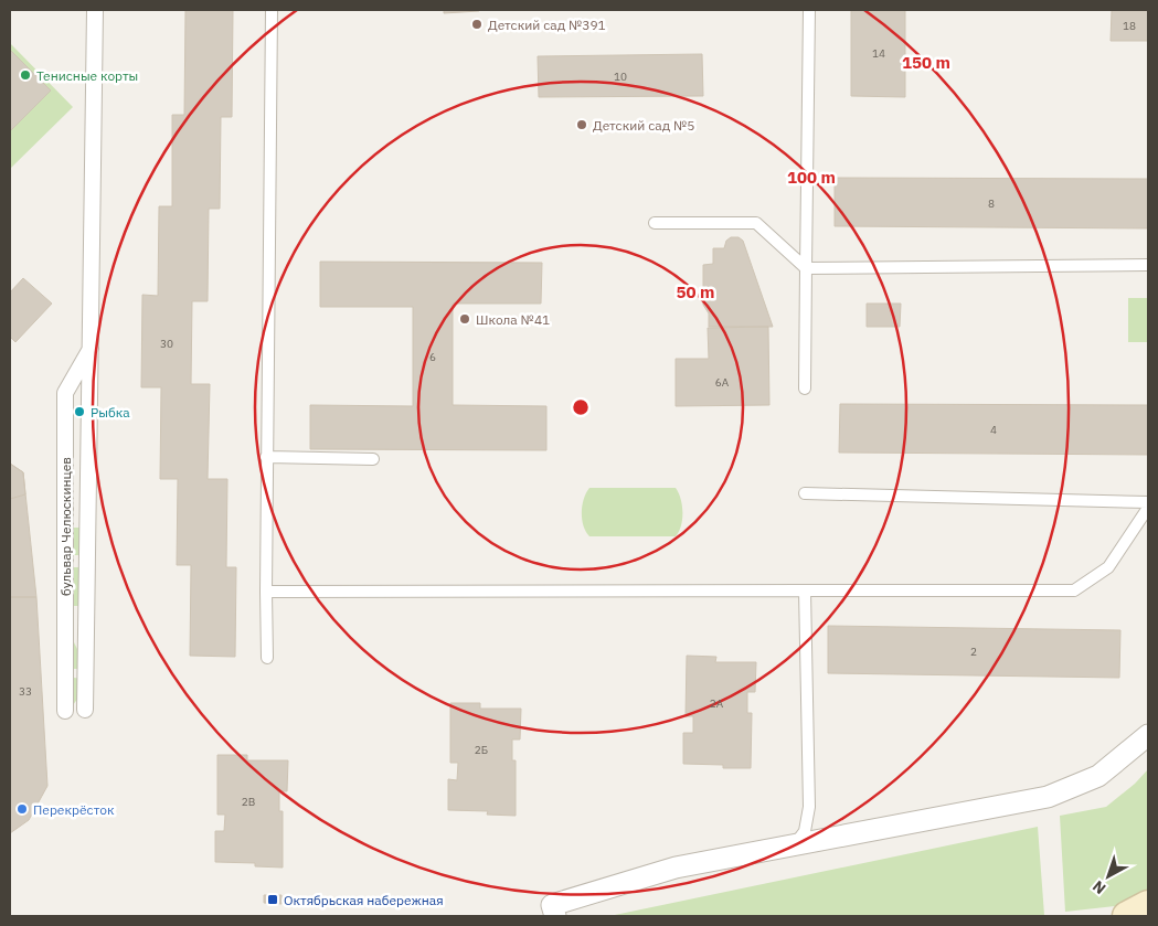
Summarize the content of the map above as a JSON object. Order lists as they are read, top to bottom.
{
  "streets": {
    "street": ["бульвар Челюскинцев"]
  },
  "places": {
    "other": [
      "Детский сад №391",
      "Тенисные корты",
      "Детский сад №5",
      "Школа №41",
      "Рыбка",
      "Перекрёсток"
    ],
    "transit": ["Октябрьская набережная"]
  },
  "house_numbers": [
    "18",
    "14",
    "10",
    "8",
    "30",
    "6",
    "6А",
    "4",
    "2",
    "33",
    "2А",
    "2Б",
    "2В"
  ],
  "north": "bottom left",
  "rings": ["150 m", "100 m", "50 m"]
}
